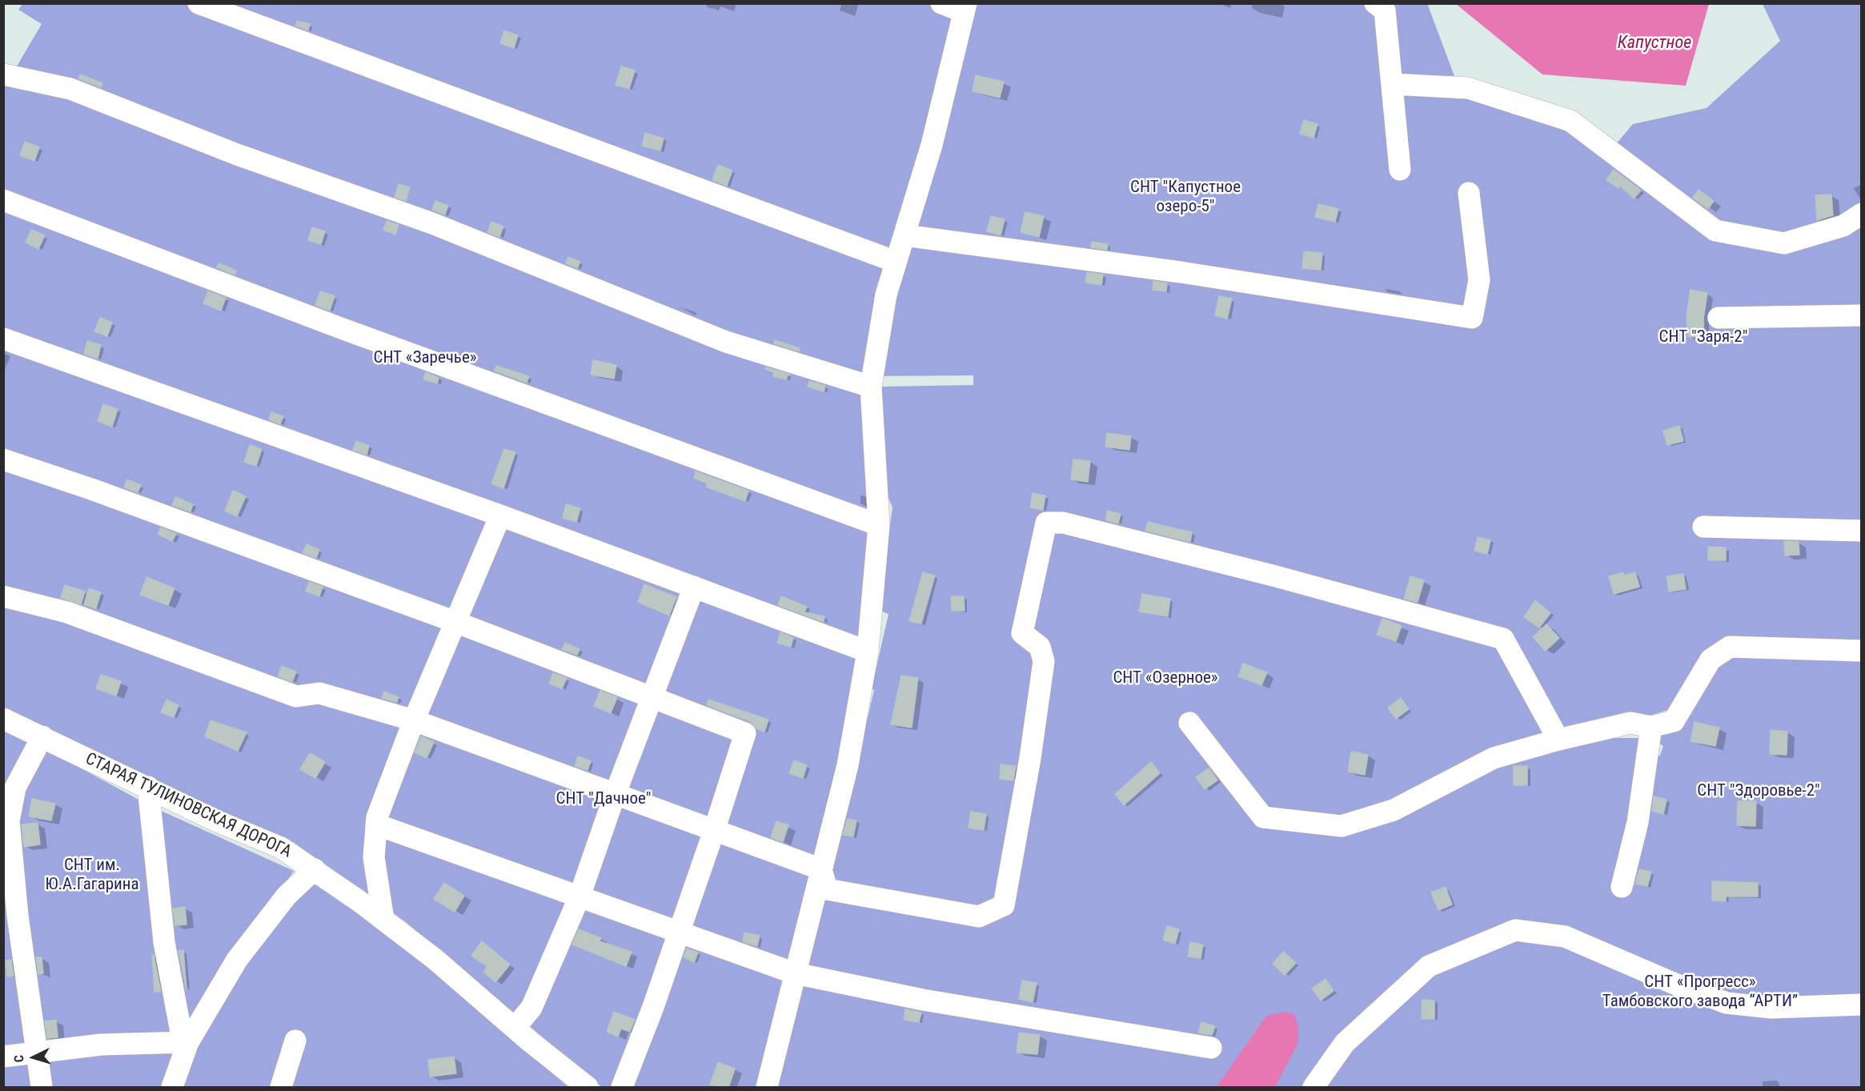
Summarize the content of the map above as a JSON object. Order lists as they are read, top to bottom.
{
  "streets": {
    "street": ["СТАРАЯ ТУЛИНОВСКАЯ ДОРОГА"]
  },
  "water": ["Капустное"],
  "parks": [
    "СНТ \"Капустное озеро-5\"",
    "СНТ \"Заря-2\"",
    "СНТ «Заречье»",
    "СНТ «Озерное»",
    "СНТ \"Здоровье-2\"",
    "СНТ \"Дачное\"",
    "СНТ им. Ю.А.Гагарина",
    "СНТ «Прогресс» Тамбовского завода “АРТИ”"
  ],
  "north": "left"
}
